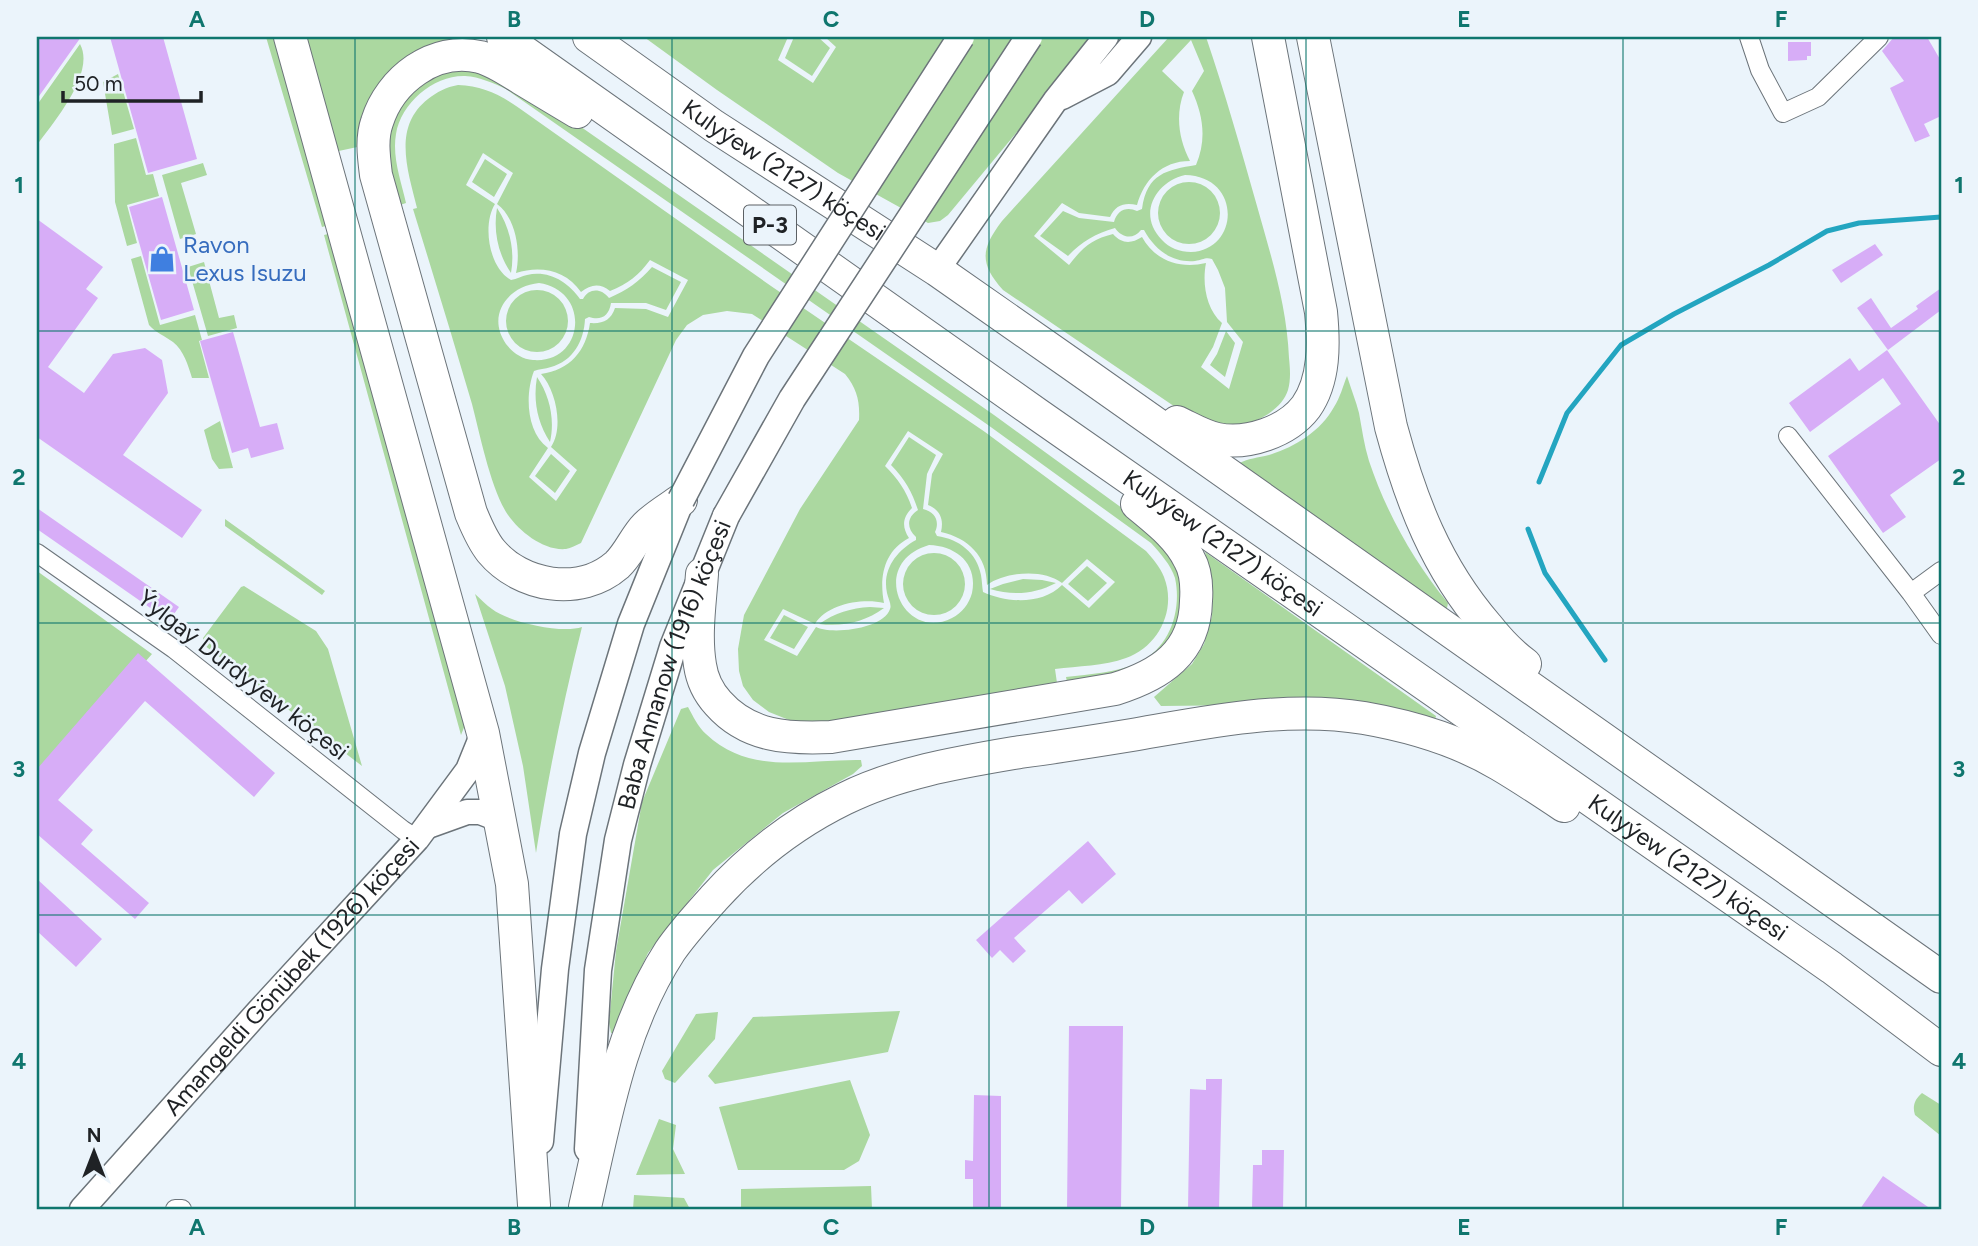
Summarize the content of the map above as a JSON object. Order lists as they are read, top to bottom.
{
  "streets": {
    "highway": ["Kulyýew (2127) köçesi", "P-3"],
    "main road": ["Baba Annanow (1916) köçesi"],
    "street": ["Ýylgaý Durdyýew köçesi", "Amangeldi Gönübek (1926) köçesi"]
  },
  "crossings": [
    ["Ýylgaý Durdyýew köçesi", "Amangeldi Gönübek (1926) köçesi"]
  ],
  "places": {
    "shop": ["Ravon Lexus Isuzu"]
  },
  "scale_bar": "50 m",
  "north": "top",
  "grid": {
    "columns": [
      "A",
      "B",
      "C",
      "D",
      "E",
      "F"
    ],
    "rows": [
      "1",
      "2",
      "3",
      "4"
    ]
  }
}
